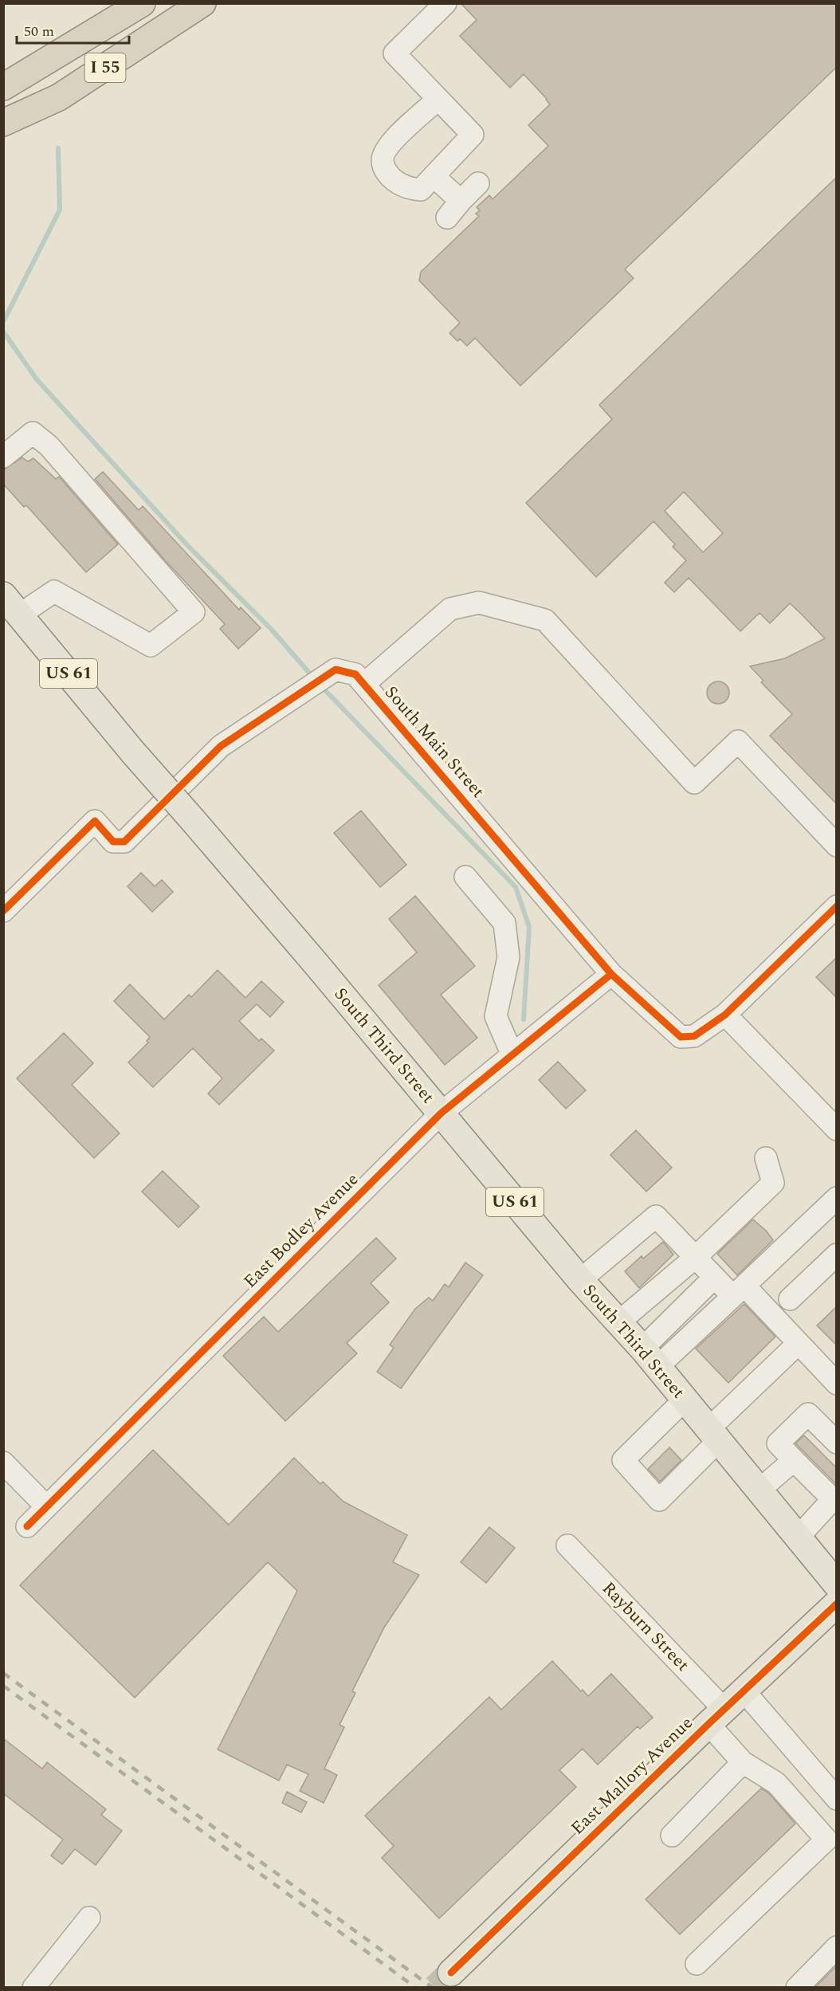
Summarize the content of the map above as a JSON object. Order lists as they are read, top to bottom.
{
  "streets": {
    "highway": ["I 55"],
    "main road": ["US 61", "South Third Street", "East Mallory Avenue"],
    "street": ["South Main Street", "East Bodley Avenue", "Rayburn Street"]
  },
  "crossings": [
    ["South Main Street", "East Bodley Avenue"],
    ["South Third Street", "East Bodley Avenue"],
    ["Rayburn Street", "East Mallory Avenue"]
  ],
  "scale_bar": "50 m"
}
